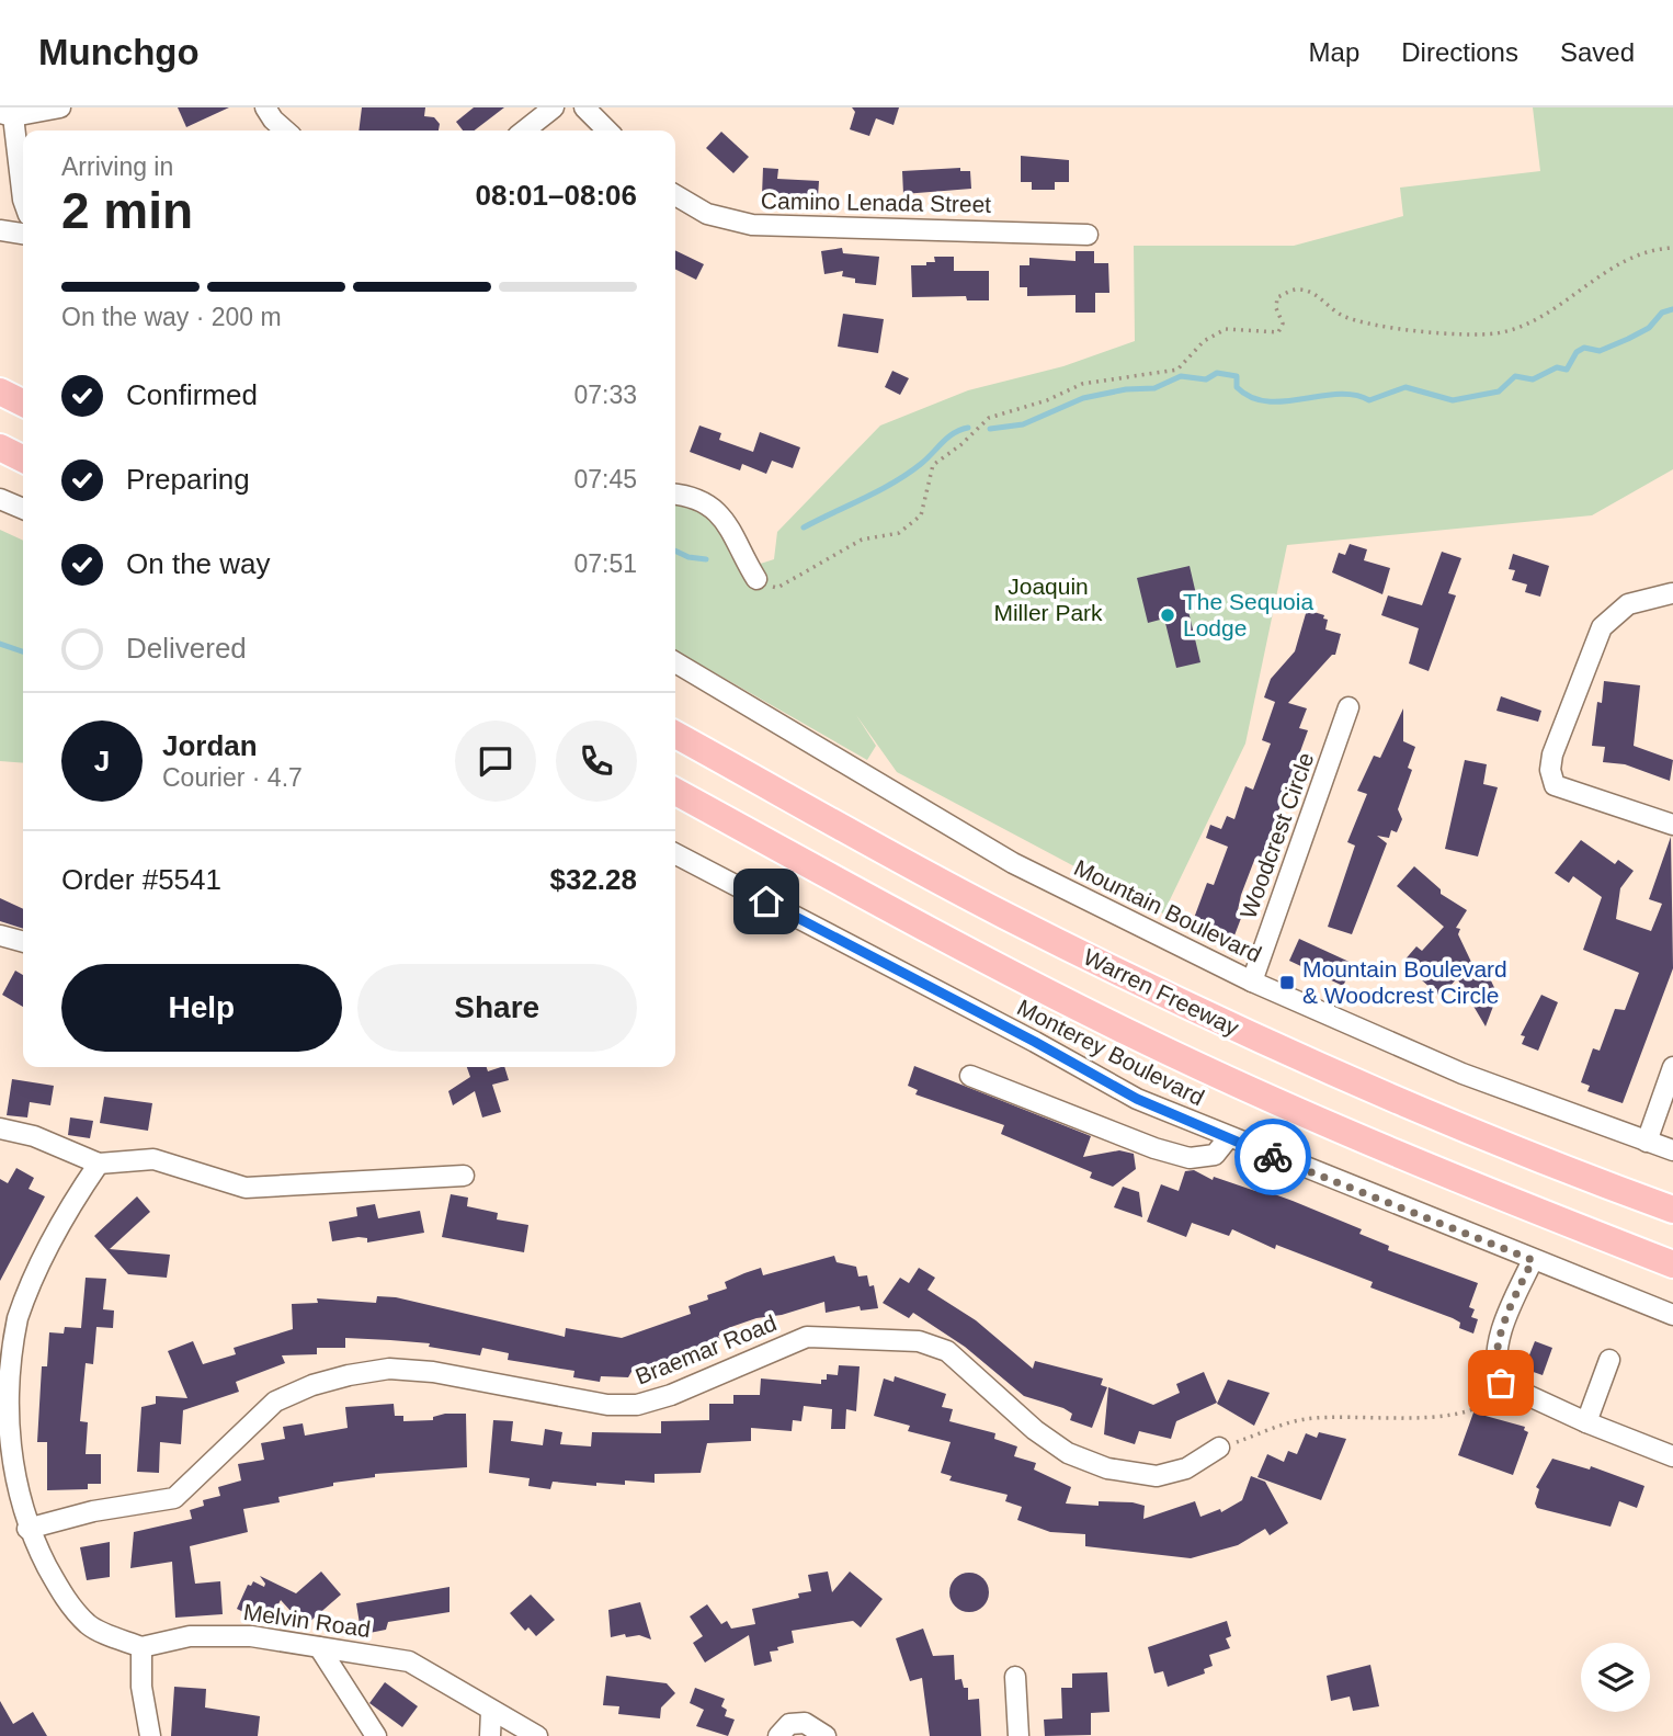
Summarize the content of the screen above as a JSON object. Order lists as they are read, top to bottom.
{
  "streets": {
    "highway": ["Warren Freeway"],
    "street": [
      "Camino Lenada Street",
      "Woodcrest Circle",
      "Mountain Boulevard",
      "Monterey Boulevard",
      "Braemar Road",
      "Melvin Road"
    ]
  },
  "crossings": [
    ["Woodcrest Circle", "Mountain Boulevard"]
  ],
  "parks": ["Joaquin Miller Park"],
  "places": {
    "other": ["The Sequoia Lodge"],
    "transit": ["Mountain Boulevard & Woodcrest Circle"]
  },
  "page": {
    "header": "Munchgo",
    "nav": ["Map", "Directions", "Saved"],
    "heading": ["2 min", "Arriving in", "08:01–08:06"],
    "panel": [
      "Jordan",
      "Courier · 4.7",
      "Order #5541",
      "$32.28"
    ],
    "bar": "On the way · 200 m",
    "list": [
      ["Confirmed", "07:33"],
      ["Preparing", "07:45"],
      ["On the way", "07:51"],
      "Delivered"
    ],
    "round": "J",
    "buttons": ["Help", "Share"]
  }
}
